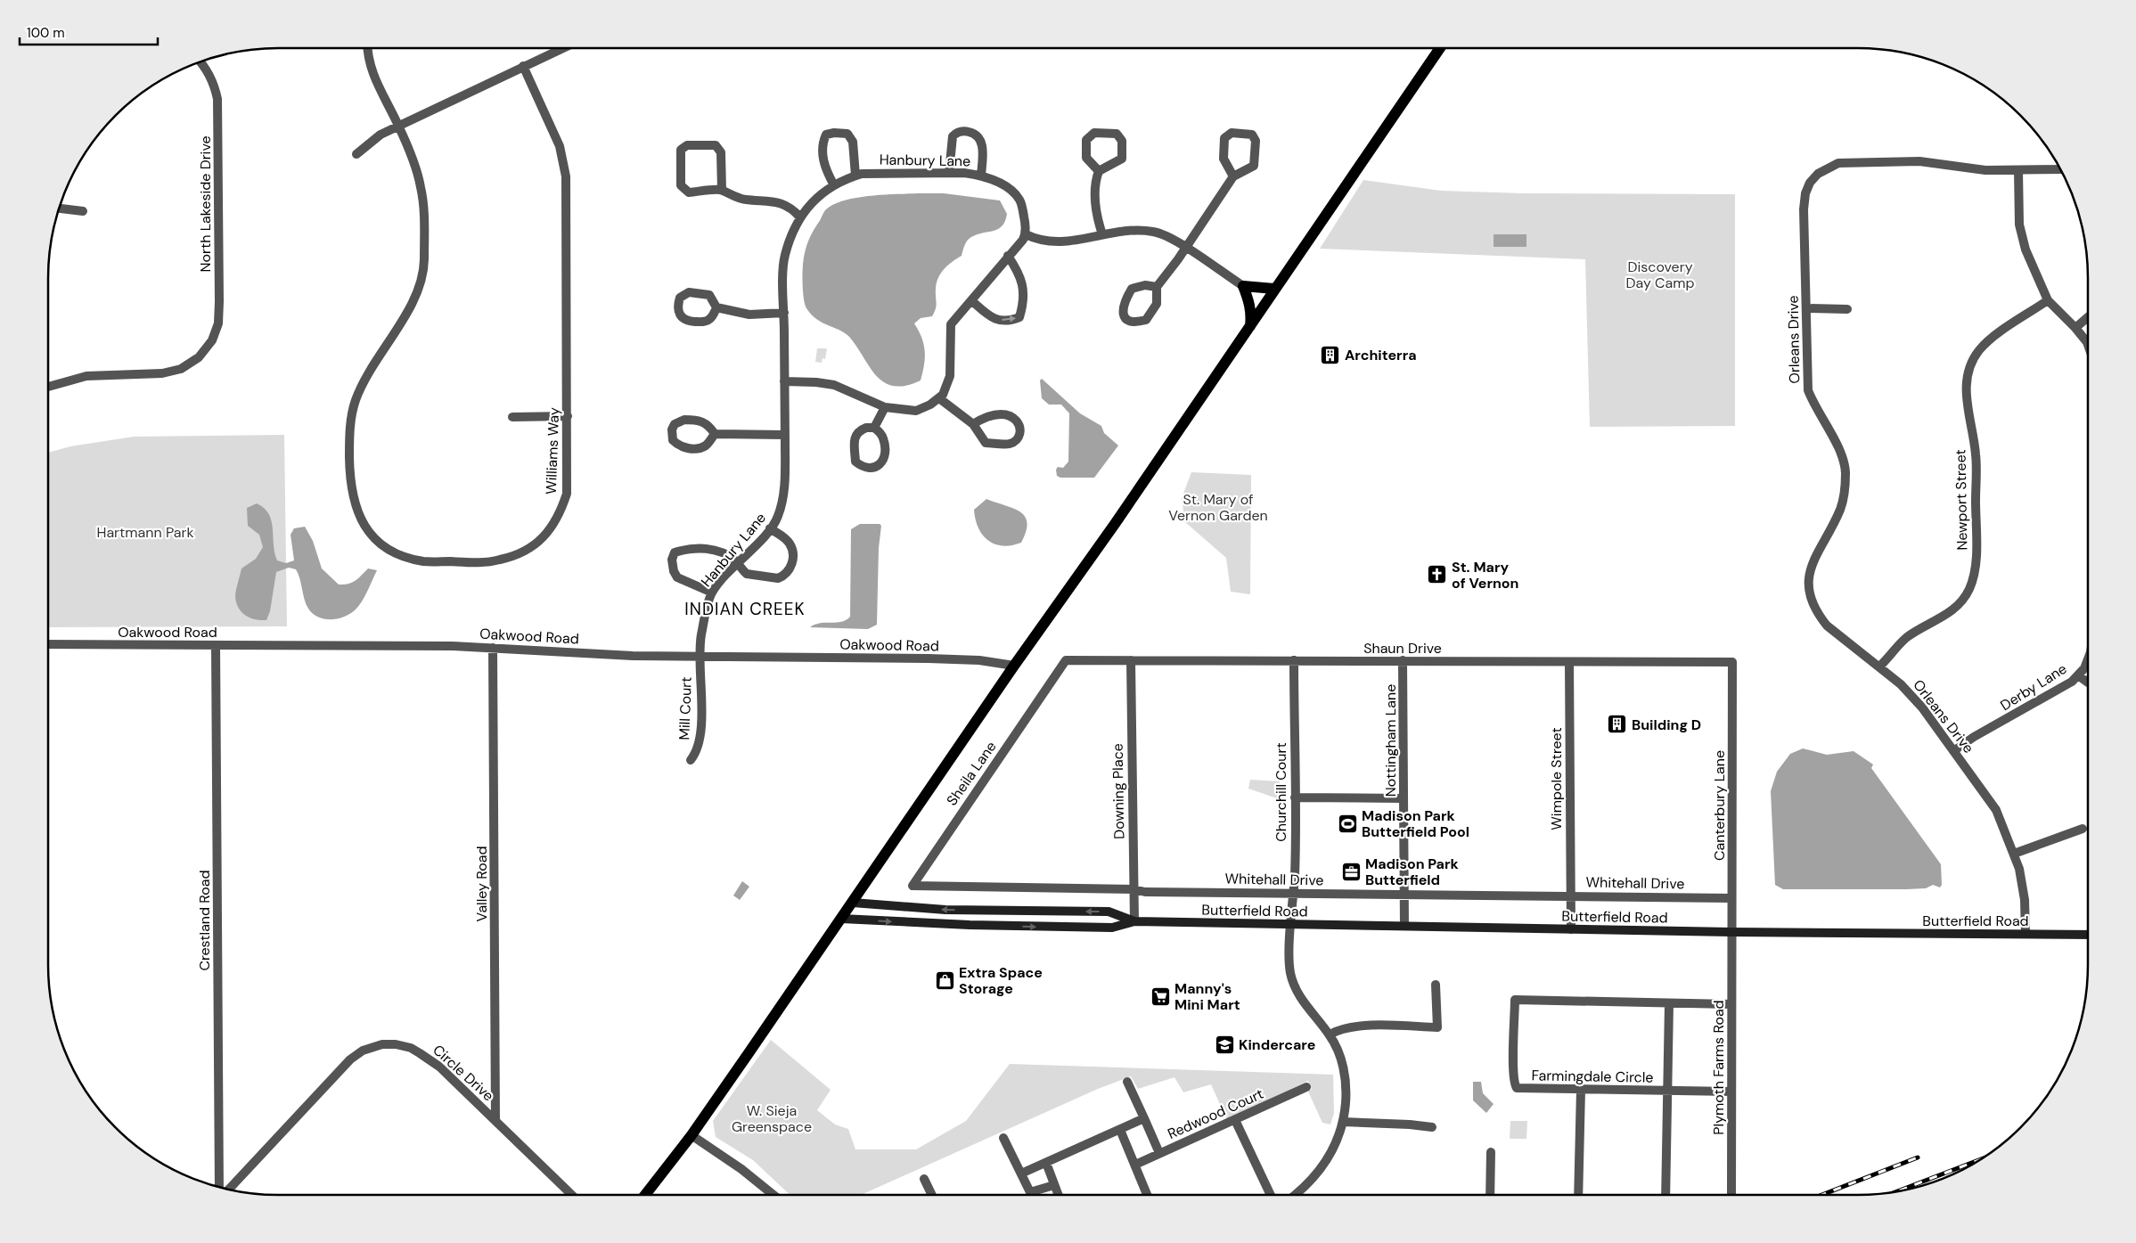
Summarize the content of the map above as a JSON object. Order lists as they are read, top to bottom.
{
  "streets": {
    "main road": ["Butterfield Road"],
    "street": [
      "Hanbury Lane",
      "North Lakeside Drive",
      "Orleans Drive",
      "Williams Way",
      "Newport Street",
      "Oakwood Road",
      "Shaun Drive",
      "Derby Lane",
      "Mill Court",
      "Nottingham Lane",
      "Sheila Lane",
      "Wimpole Street",
      "Downing Place",
      "Churchill Court",
      "Canterbury Lane",
      "Whitehall Drive",
      "Valley Road",
      "Crestland Road",
      "Plymoth Farms Road",
      "Circle Drive",
      "Farmingdale Circle",
      "Redwood Court"
    ]
  },
  "crossings": [
    ["Hanbury Lane", "Oakwood Road"],
    ["Hanbury Lane", "Mill Court"],
    ["Orleans Drive", "Newport Street"],
    ["Orleans Drive", "Derby Lane"],
    ["Orleans Drive", "Butterfield Road"],
    ["Oakwood Road", "Mill Court"],
    ["Oakwood Road", "Valley Road"],
    ["Oakwood Road", "Crestland Road"],
    ["Shaun Drive", "Nottingham Lane"],
    ["Shaun Drive", "Sheila Lane"],
    ["Shaun Drive", "Wimpole Street"],
    ["Shaun Drive", "Downing Place"],
    ["Shaun Drive", "Churchill Court"],
    ["Shaun Drive", "Canterbury Lane"],
    ["Nottingham Lane", "Whitehall Drive"],
    ["Nottingham Lane", "Butterfield Road"],
    ["Sheila Lane", "Whitehall Drive"],
    ["Wimpole Street", "Whitehall Drive"],
    ["Wimpole Street", "Butterfield Road"],
    ["Downing Place", "Whitehall Drive"],
    ["Downing Place", "Butterfield Road"],
    ["Churchill Court", "Whitehall Drive"],
    ["Churchill Court", "Butterfield Road"],
    ["Canterbury Lane", "Whitehall Drive"],
    ["Canterbury Lane", "Butterfield Road"],
    ["Canterbury Lane", "Plymoth Farms Road"],
    ["Valley Road", "Circle Drive"],
    ["Butterfield Road", "Plymoth Farms Road"],
    ["Plymoth Farms Road", "Farmingdale Circle"]
  ],
  "districts": ["INDIAN CREEK"],
  "parks": [
    "Discovery Day Camp",
    "St. Mary of Vernon Garden",
    "Hartmann Park",
    "W. Sieja Greenspace"
  ],
  "places": {
    "building": ["Architerra", "Building D"],
    "church": ["St. Mary of Vernon"],
    "sports": ["Madison Park Butterfield Pool"],
    "office": ["Madison Park Butterfield"],
    "shop": ["Extra Space Storage"],
    "supermarket": ["Manny's Mini Mart"],
    "school or university": ["Kindercare"]
  },
  "scale_bar": "100 m"
}
